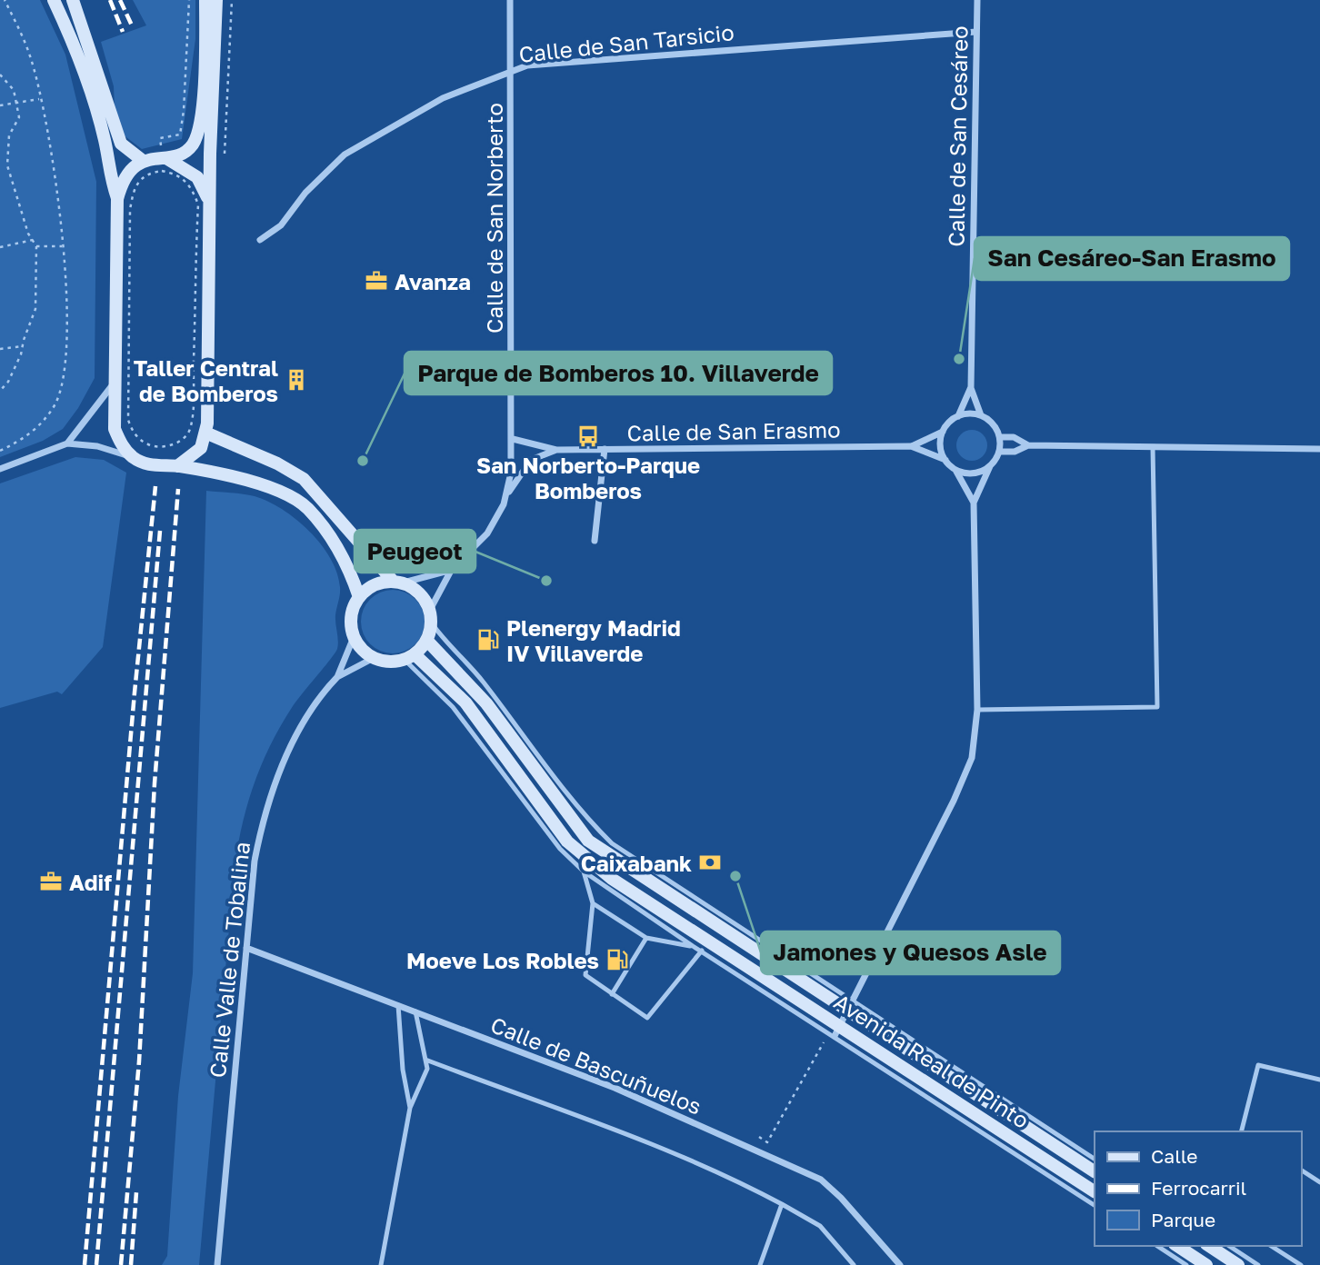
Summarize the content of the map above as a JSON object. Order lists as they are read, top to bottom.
{
  "streets": {
    "main road": ["Avenida Real de Pinto"],
    "street": [
      "Calle de San Tarsicio",
      "Calle de San Cesáreo",
      "Calle de San Norberto",
      "Calle de San Erasmo",
      "Calle Valle de Tobalina",
      "Calle de Bascuñuelos"
    ]
  },
  "crossings": [
    ["Calle de San Tarsicio", "Calle de San Cesáreo"],
    ["Calle de San Tarsicio", "Calle de San Norberto"],
    ["Calle de San Cesáreo", "Calle de San Erasmo"],
    ["Calle de San Norberto", "Calle de San Erasmo"],
    ["Calle de San Norberto", "Calle Valle de Tobalina"],
    ["Calle de San Norberto", "Avenida Real de Pinto"],
    ["Calle Valle de Tobalina", "Avenida Real de Pinto"],
    ["Calle Valle de Tobalina", "Calle de Bascuñuelos"]
  ],
  "places": {
    "office": ["Avanza", "Adif"],
    "other": [
      "San Cesáreo-San Erasmo",
      "Parque de Bomberos 10. Villaverde",
      "Peugeot",
      "Jamones y Quesos Asle"
    ],
    "building": ["Taller Central de Bomberos"],
    "bus stop": ["San Norberto-Parque Bomberos"],
    "fuel station": ["Plenergy Madrid IV Villaverde", "Moeve Los Robles"],
    "bank": ["Caixabank"]
  },
  "legend": ["Calle", "Ferrocarril", "Parque"]
}
